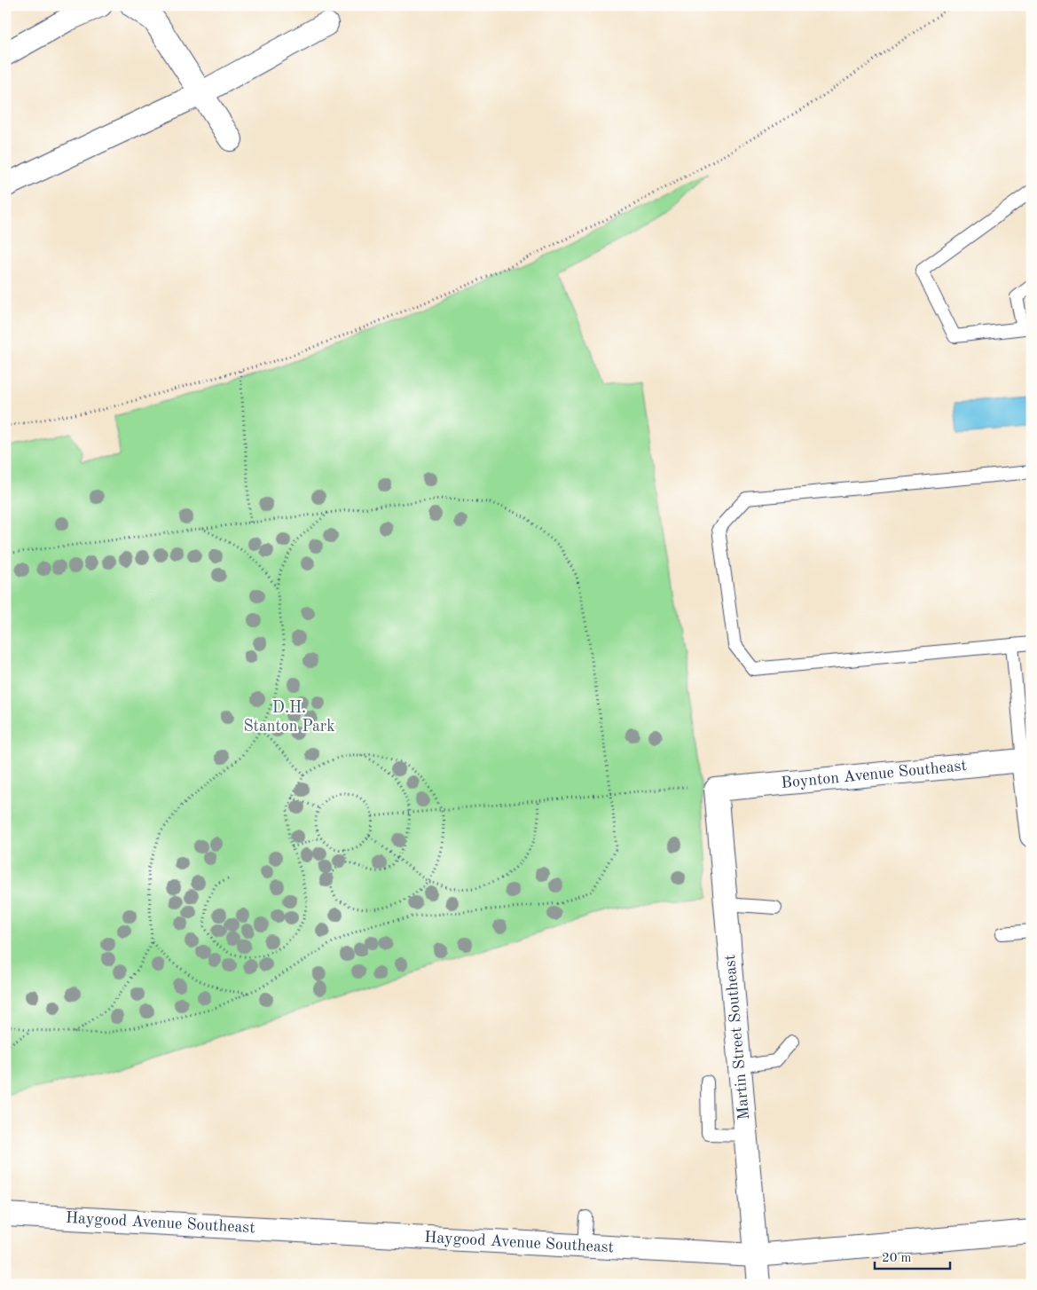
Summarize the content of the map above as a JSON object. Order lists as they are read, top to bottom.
{
  "streets": {
    "street": ["Boynton Avenue Southeast", "Martin Street Southeast", "Haygood Avenue Southeast"]
  },
  "crossings": [
    ["Boynton Avenue Southeast", "Martin Street Southeast"],
    ["Martin Street Southeast", "Haygood Avenue Southeast"]
  ],
  "parks": ["D.H. Stanton Park"],
  "scale_bar": "20 m"
}
